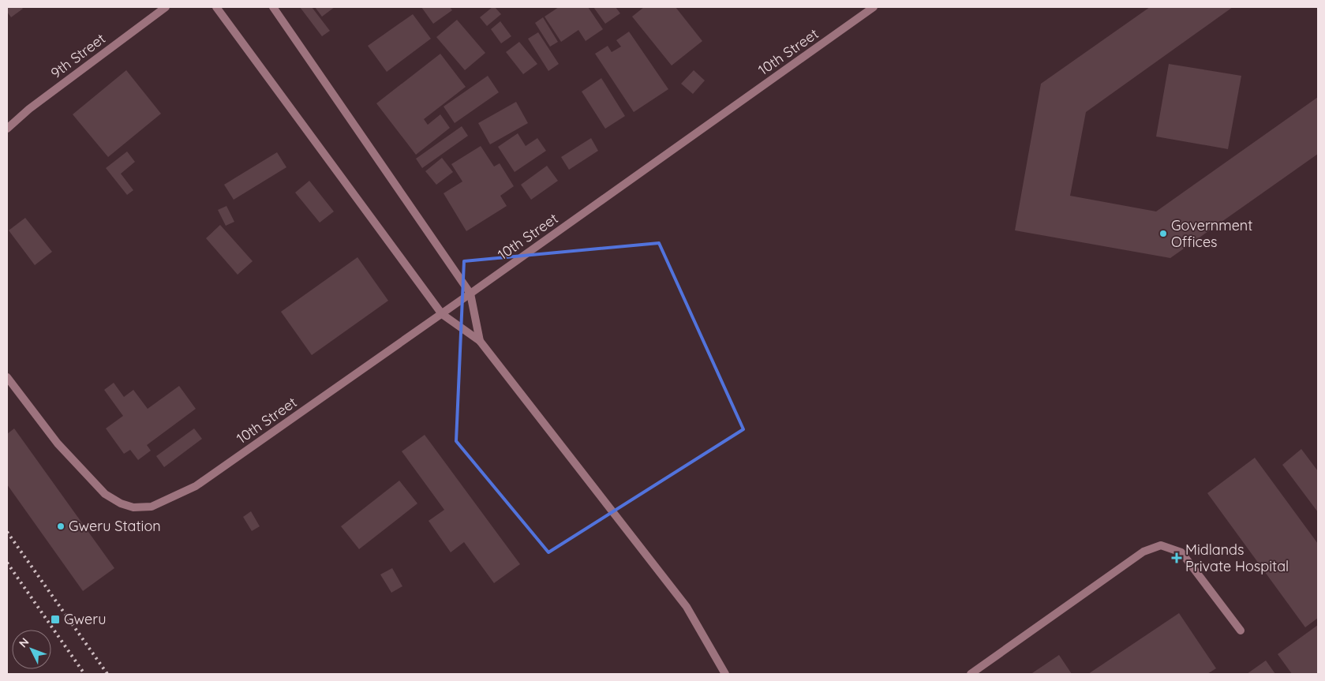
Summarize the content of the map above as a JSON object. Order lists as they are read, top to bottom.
{
  "streets": {
    "street": ["10th Street", "9th Street"]
  },
  "places": {
    "other": ["Government Offices", "Gweru Station"],
    "health": ["Midlands Private Hospital"],
    "transit": ["Gweru"]
  },
  "north": "top left"
}
